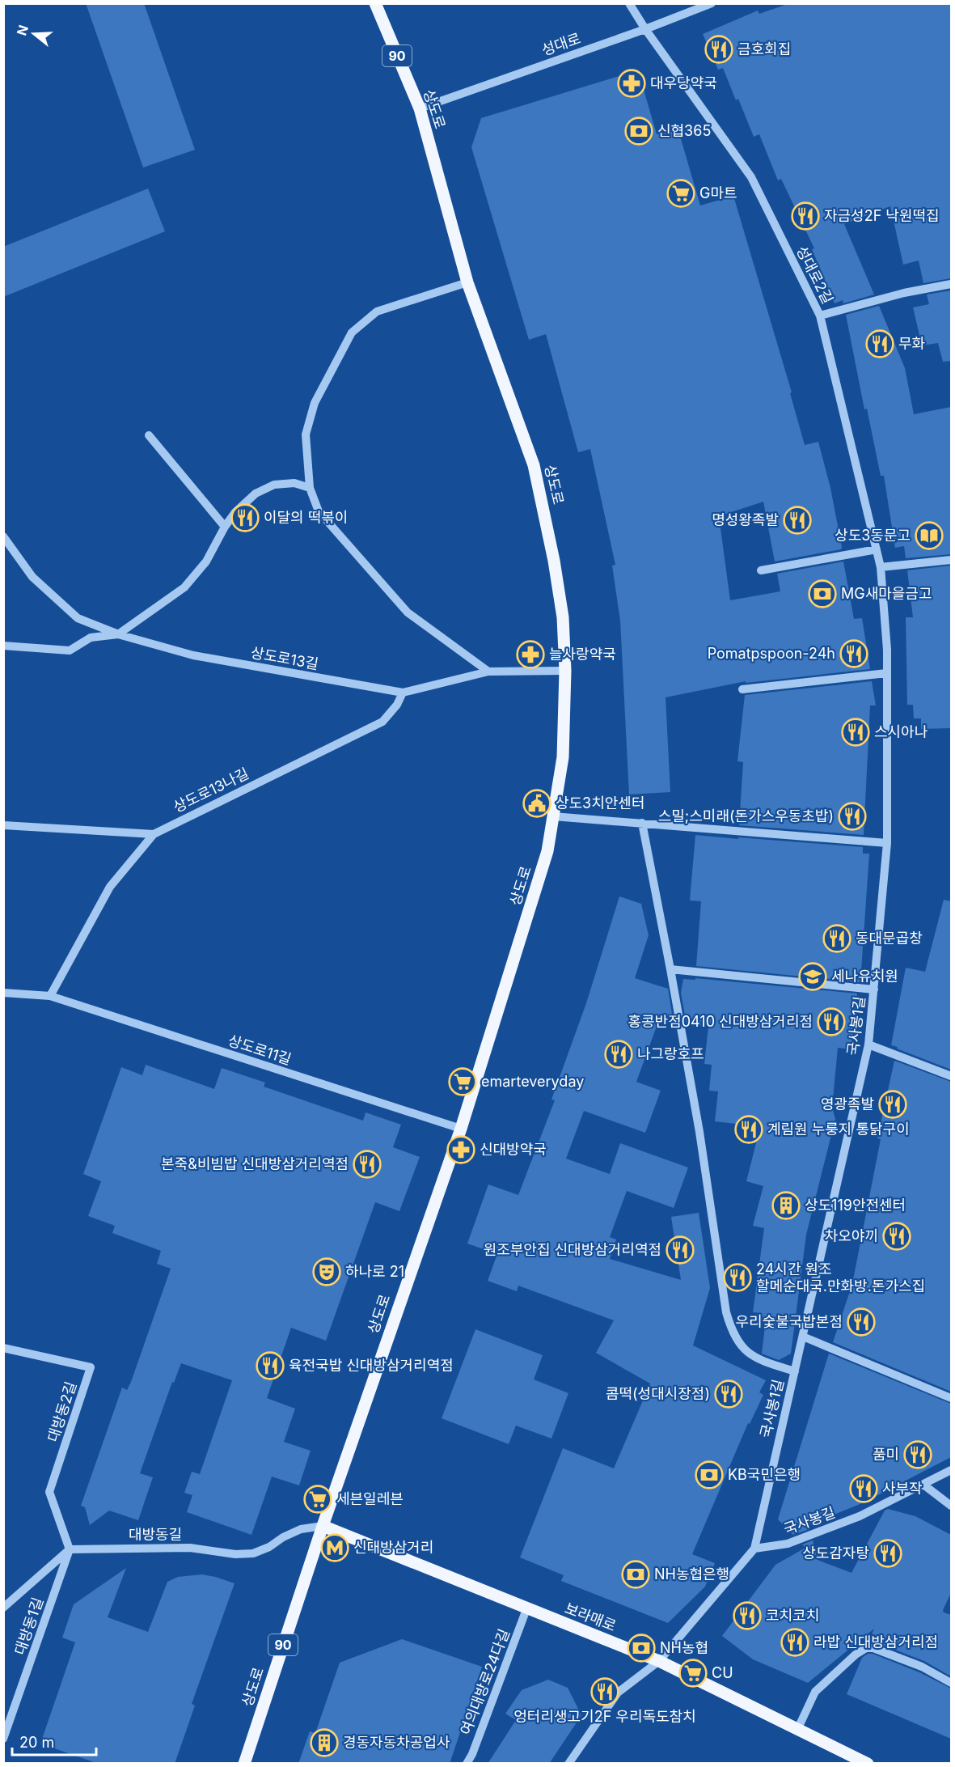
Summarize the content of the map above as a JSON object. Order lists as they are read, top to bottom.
{
  "streets": {
    "main road": ["90", "상도로", "보라매로"],
    "street": [
      "성대로",
      "성대로2길",
      "상도로13길",
      "상도로13나길",
      "국사봉1길",
      "상도로11길",
      "대방동2길",
      "국사봉길",
      "대방동길",
      "대방동1길",
      "여의대방로24다길"
    ]
  },
  "crossings": [
    ["성대로", "상도로"],
    ["성대로", "성대로2길"],
    ["상도로", "상도로13길"],
    ["상도로", "상도로11길"],
    ["상도로", "대방동길"],
    ["상도로", "보라매로"],
    ["성대로2길", "국사봉1길"],
    ["상도로13길", "상도로13나길"],
    ["국사봉1길", "국사봉길"],
    ["대방동2길", "대방동길"],
    ["대방동2길", "대방동1길"],
    ["대방동길", "보라매로"],
    ["대방동길", "대방동1길"],
    ["보라매로", "여의대방로24다길"]
  ],
  "places": {
    "restaurant": [
      "금호회집",
      "자금성2F 낙원떡집",
      "무화",
      "이달의 떡볶이",
      "명성왕족발",
      "Pomatpspoon-24h",
      "스시아나",
      "스밀;스미래(돈가스우동초밥)",
      "동대문곱창",
      "홍콩반점0410 신대방삼거리점",
      "나그랑호프",
      "영광족발",
      "계림원 누룽지 통닭구이",
      "본죽&비빔밥 신대방삼거리역점",
      "차오야끼",
      "원조부안집 신대방삼거리역점",
      "24시간 원조 할메순대국.만화방.돈가스집",
      "우리숯불국밥본점",
      "육전국밥 신대방삼거리역점",
      "콤떡(성대시장점)",
      "품미",
      "사부작",
      "상도감자탕",
      "코치코치",
      "라밥 신대방삼거리점",
      "엉터리생고기2F 우리독도참치"
    ],
    "pharmacy": ["대우당약국", "늘사랑약국", "신대방약국"],
    "bank": [
      "신협365",
      "MG새마을금고",
      "KB국민은행",
      "NH농협은행",
      "NH농협"
    ],
    "supermarket": [
      "G마트",
      "emarteveryday",
      "세븐일레븐",
      "CU"
    ],
    "library": ["상도3동문고"],
    "public building": ["상도3치안센터"],
    "school or university": ["세나유치원"],
    "building": ["상도119안전센터", "경동자동차공업사"],
    "theatre": ["하나로 21"],
    "metro station": ["신대방삼거리"]
  },
  "scale_bar": "20 m",
  "north": "left"
}
